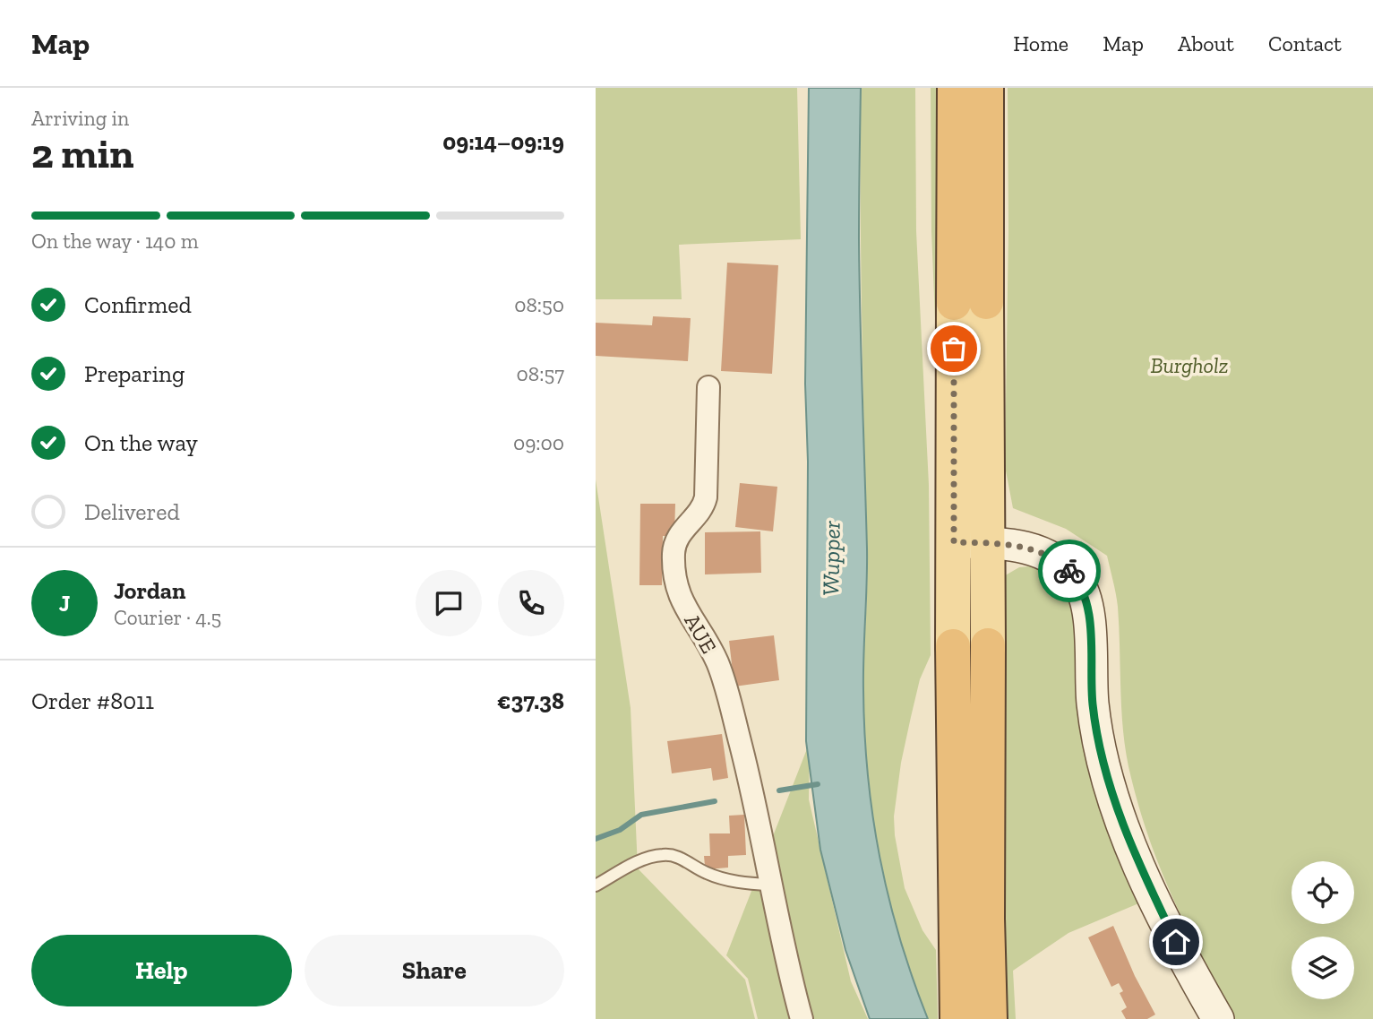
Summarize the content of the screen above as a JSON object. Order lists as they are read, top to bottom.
{
  "streets": {
    "street": ["AUE"]
  },
  "water": ["Wupper"],
  "parks": ["Burgholz"],
  "page": {
    "header": "Map",
    "nav": [
      "Home",
      "Map",
      "About",
      "Contact"
    ],
    "heading": ["2 min", "Arriving in", "09:14–09:19"],
    "panel": [
      "Jordan",
      "Courier · 4.5",
      "Order #8011",
      "€37.38"
    ],
    "bar": "On the way · 140 m",
    "list": [
      ["Confirmed", "08:50"],
      ["Preparing", "08:57"],
      ["On the way", "09:00"],
      "Delivered"
    ],
    "round": "J",
    "buttons": ["Help", "Share"]
  }
}
